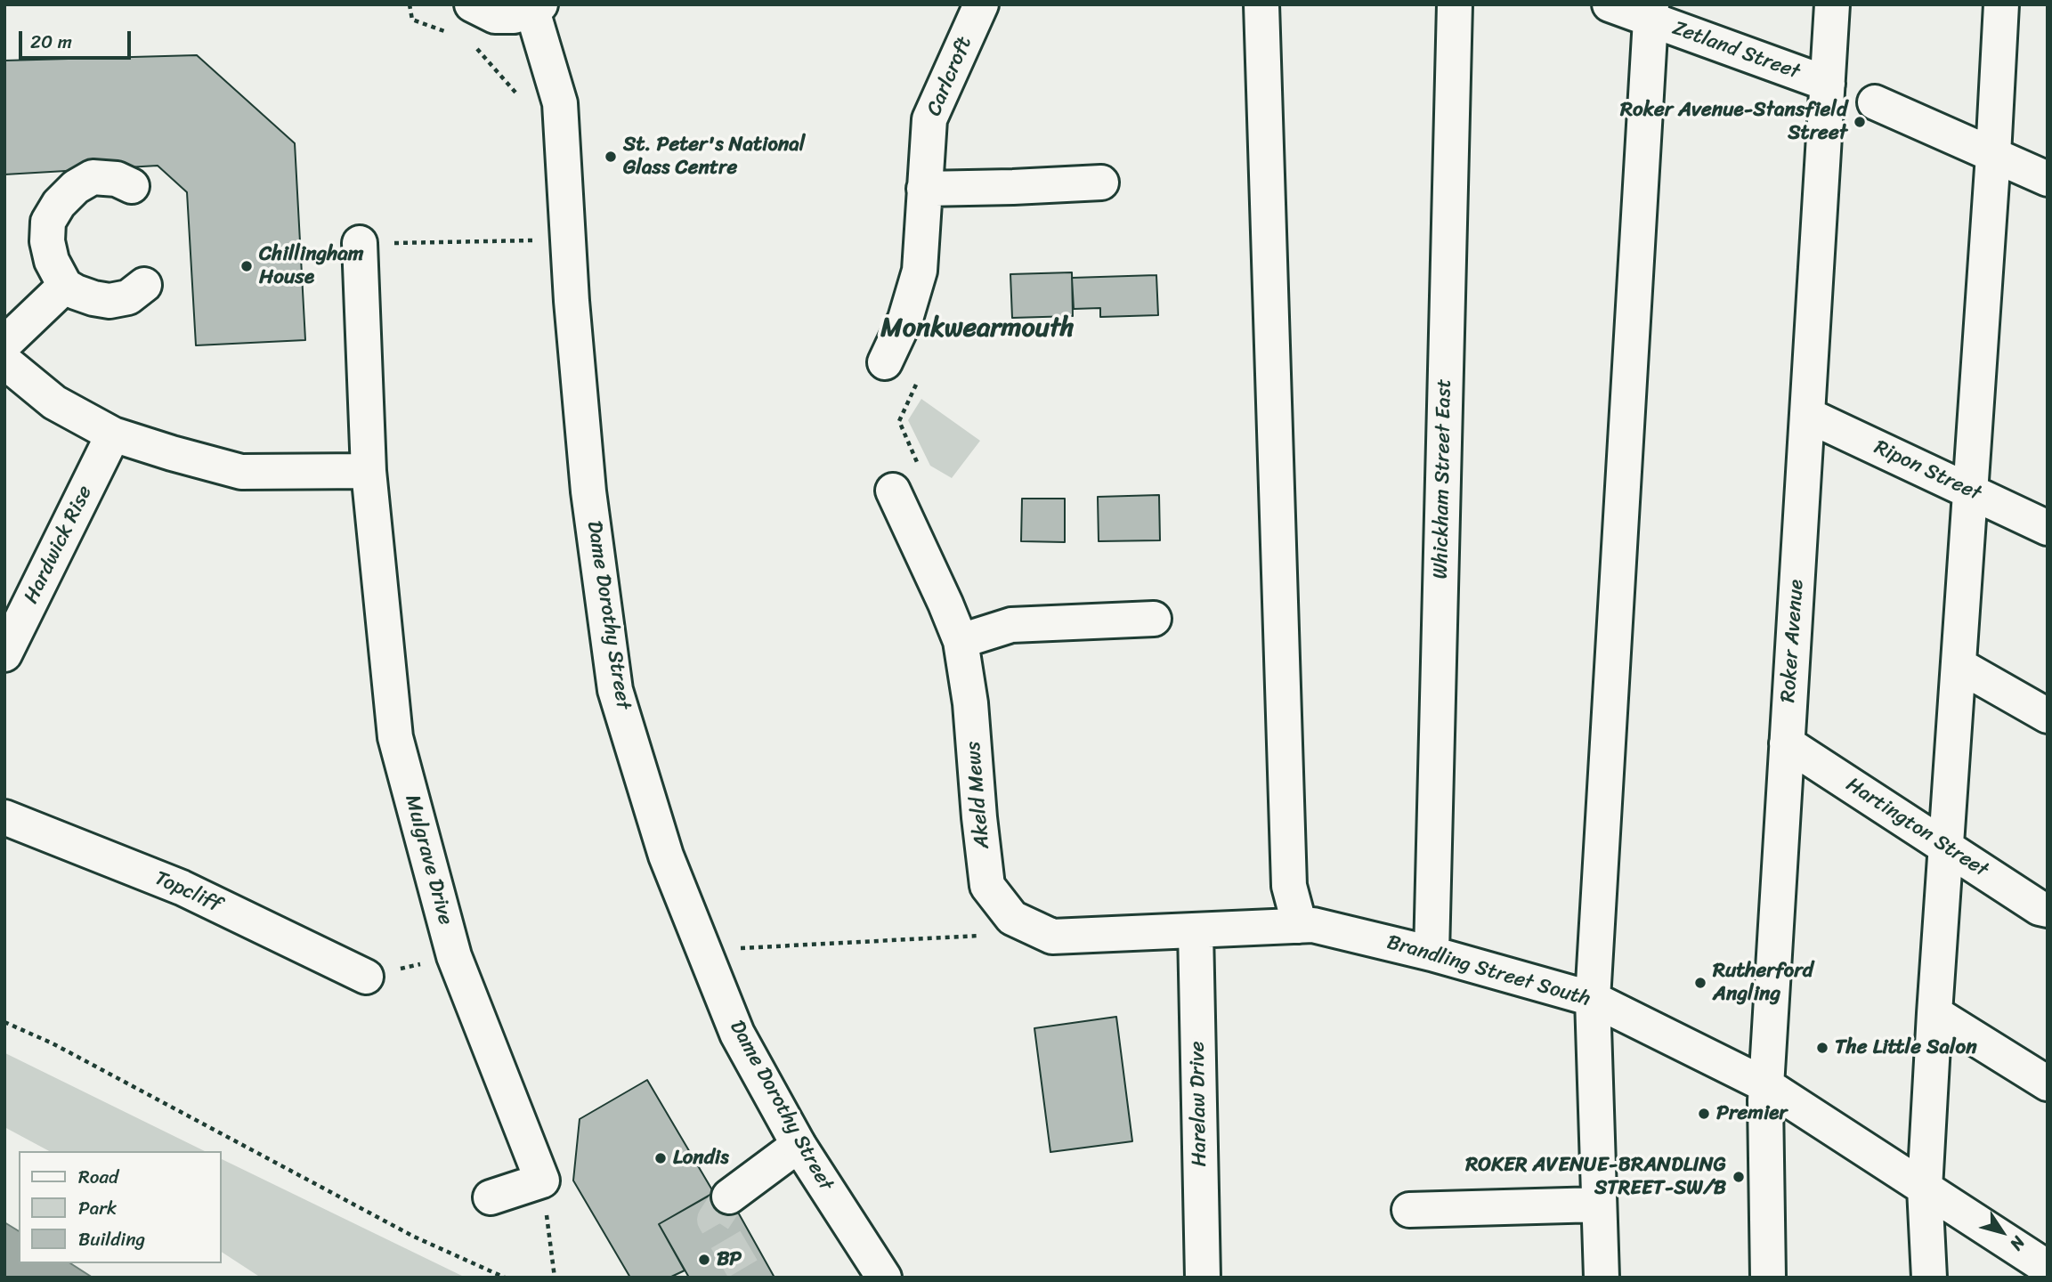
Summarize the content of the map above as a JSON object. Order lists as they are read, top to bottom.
{
  "streets": {
    "street": [
      "Zetland Street",
      "Carlcroft",
      "Ripon Street",
      "Whickham Street East",
      "Hardwick Rise",
      "Dame Dorothy Street",
      "Roker Avenue",
      "Akeld Mews",
      "Hartington Street",
      "Mulgrave Drive",
      "Topcliff",
      "Brandling Street South",
      "Harelaw Drive"
    ]
  },
  "crossings": [
    ["Zetland Street", "Roker Avenue"],
    ["Ripon Street", "Roker Avenue"],
    ["Whickham Street East", "Brandling Street South"],
    ["Roker Avenue", "Hartington Street"],
    ["Roker Avenue", "Brandling Street South"],
    ["Akeld Mews", "Brandling Street South"],
    ["Akeld Mews", "Harelaw Drive"],
    ["Brandling Street South", "Harelaw Drive"]
  ],
  "districts": ["Monkwearmouth"],
  "places": [
    "Roker Avenue-Stansfield Street",
    "St. Peter's National Glass Centre",
    "Chillingham House",
    "Rutherford Angling",
    "The Little Salon",
    "Premier",
    "Londis",
    "ROKER AVENUE-BRANDLING STREET-SW/B",
    "BP"
  ],
  "legend": ["Road", "Park", "Building"],
  "scale_bar": "20 m",
  "north": "bottom right"
}
